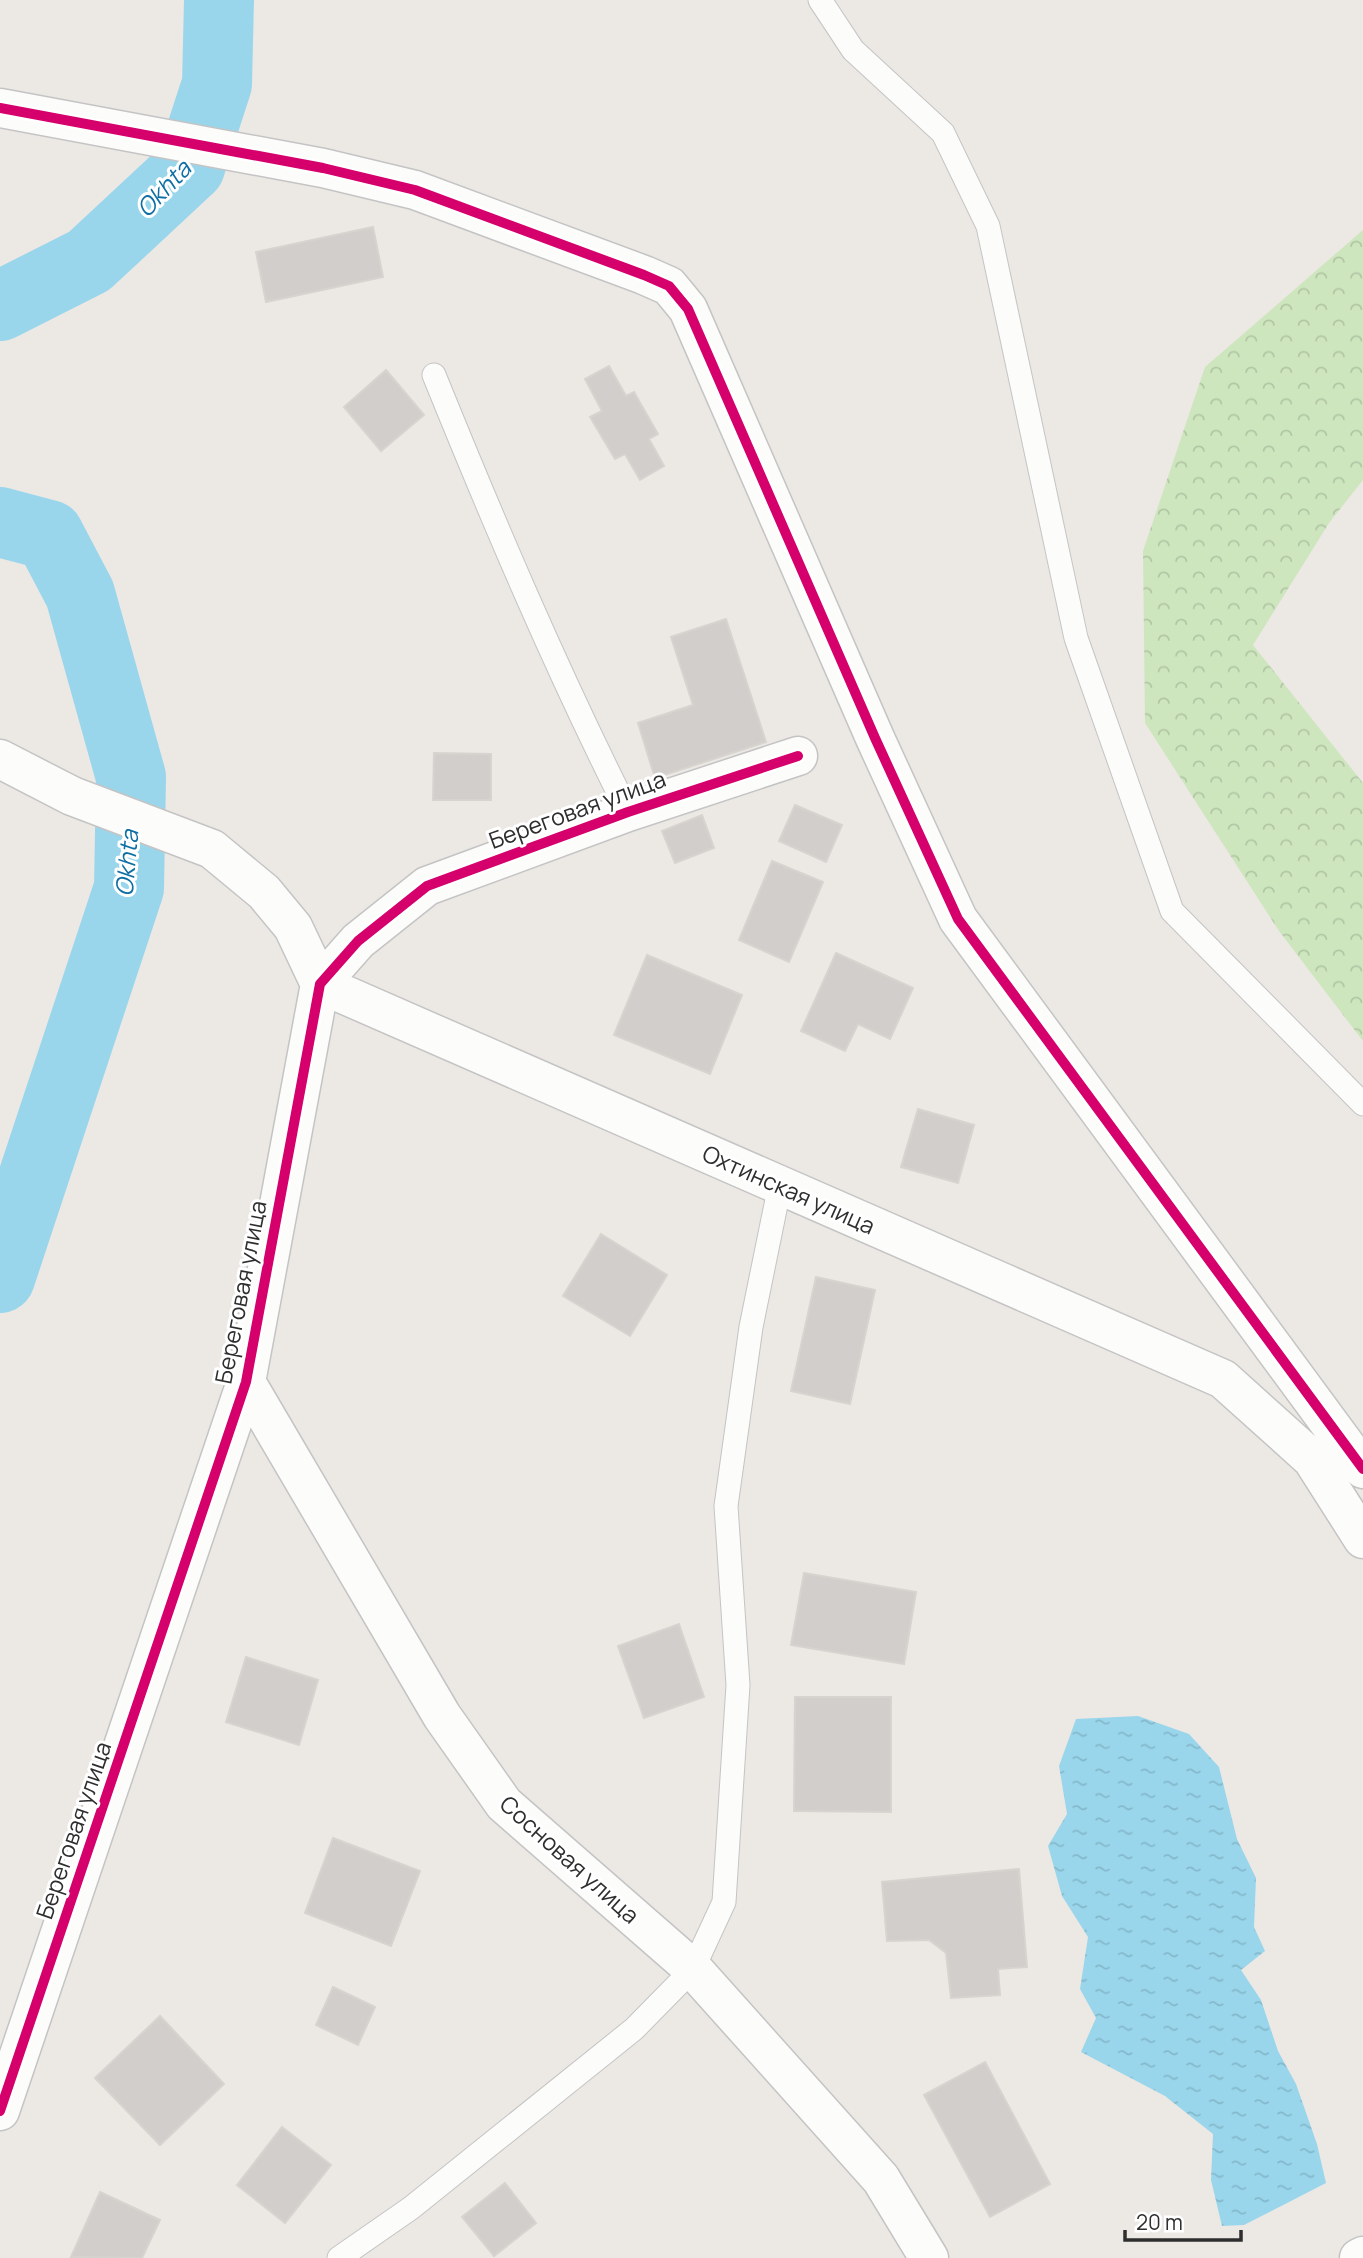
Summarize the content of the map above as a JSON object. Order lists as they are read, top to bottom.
{
  "streets": {
    "street": ["Береговая улица", "Охтинская улица", "Сосновая улица"]
  },
  "crossings": [
    ["Береговая улица", "Охтинская улица"],
    ["Береговая улица", "Сосновая улица"]
  ],
  "water": ["Okhta"],
  "scale_bar": "20 m"
}
